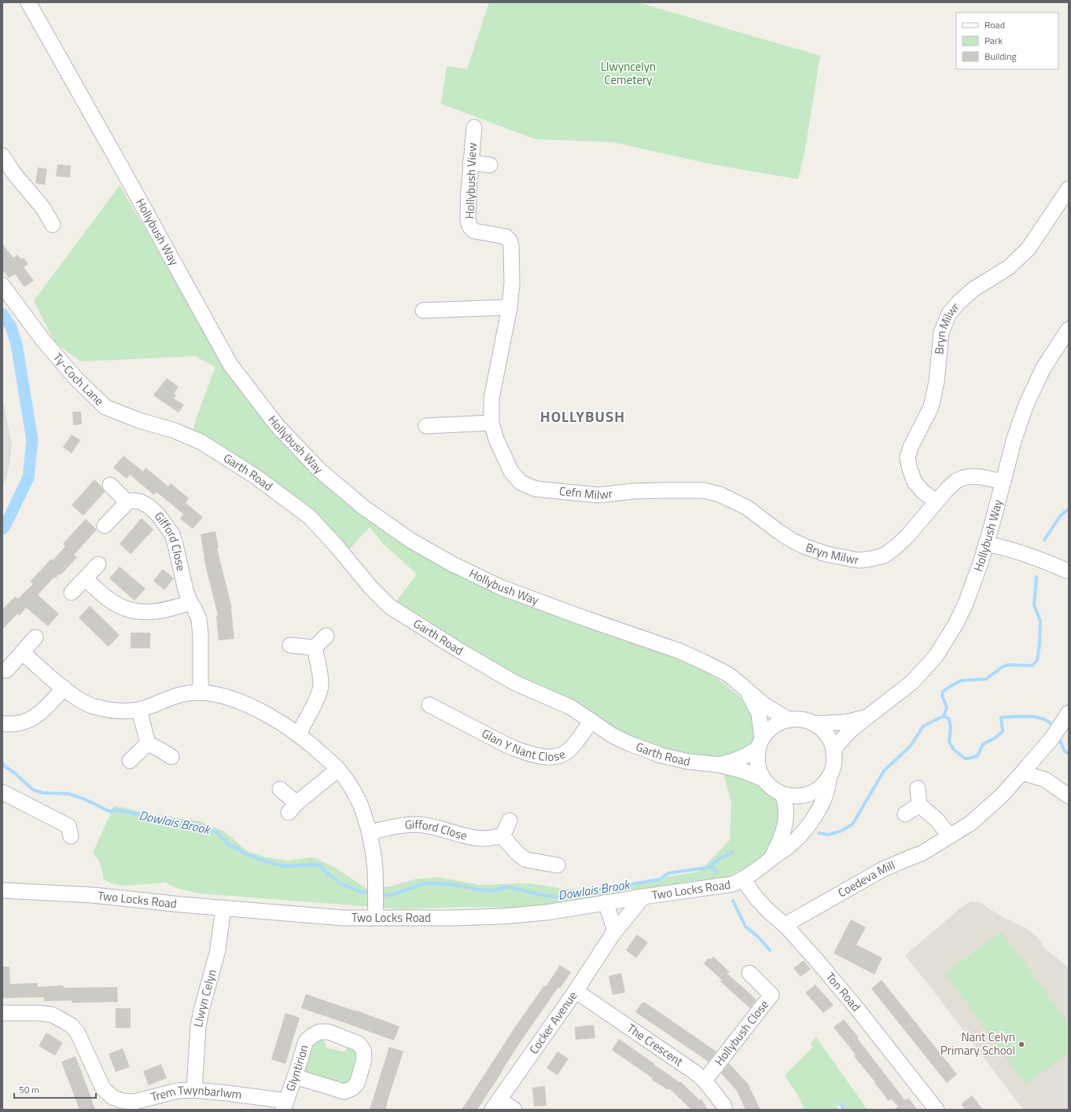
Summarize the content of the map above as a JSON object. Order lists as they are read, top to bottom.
{
  "streets": {
    "street": [
      "Hollybush View",
      "Hollybush Way",
      "Bryn Milwr",
      "Ty-Coch Lane",
      "Garth Road",
      "Cefn Milwr",
      "Gifford Close",
      "Glan Y Nant Close",
      "Coedeva Mill",
      "Two Locks Road",
      "Ton Road",
      "Llwyn Celyn",
      "Cocker Avenue",
      "Hollybush Close",
      "The Crescent",
      "Glyntirion",
      "Trem Twynbarlwm"
    ]
  },
  "crossings": [
    ["Hollybush View", "Cefn Milwr"],
    ["Hollybush Way", "Bryn Milwr"],
    ["Hollybush Way", "Garth Road"],
    ["Hollybush Way", "Two Locks Road"],
    ["Bryn Milwr", "Cefn Milwr"],
    ["Ty-Coch Lane", "Garth Road"],
    ["Garth Road", "Glan Y Nant Close"],
    ["Garth Road", "Two Locks Road"],
    ["Coedeva Mill", "Ton Road"],
    ["Two Locks Road", "Ton Road"],
    ["Two Locks Road", "Llwyn Celyn"],
    ["Two Locks Road", "Cocker Avenue"],
    ["Llwyn Celyn", "Trem Twynbarlwm"],
    ["Cocker Avenue", "The Crescent"],
    ["Hollybush Close", "The Crescent"],
    ["Glyntirion", "Trem Twynbarlwm"]
  ],
  "districts": ["HOLLYBUSH"],
  "water": ["Dowlais Brook"],
  "parks": ["Llwyncelyn Cemetery"],
  "places": ["Nant Celyn Primary School"],
  "legend": ["Road", "Park", "Building"],
  "scale_bar": "50 m"
}
